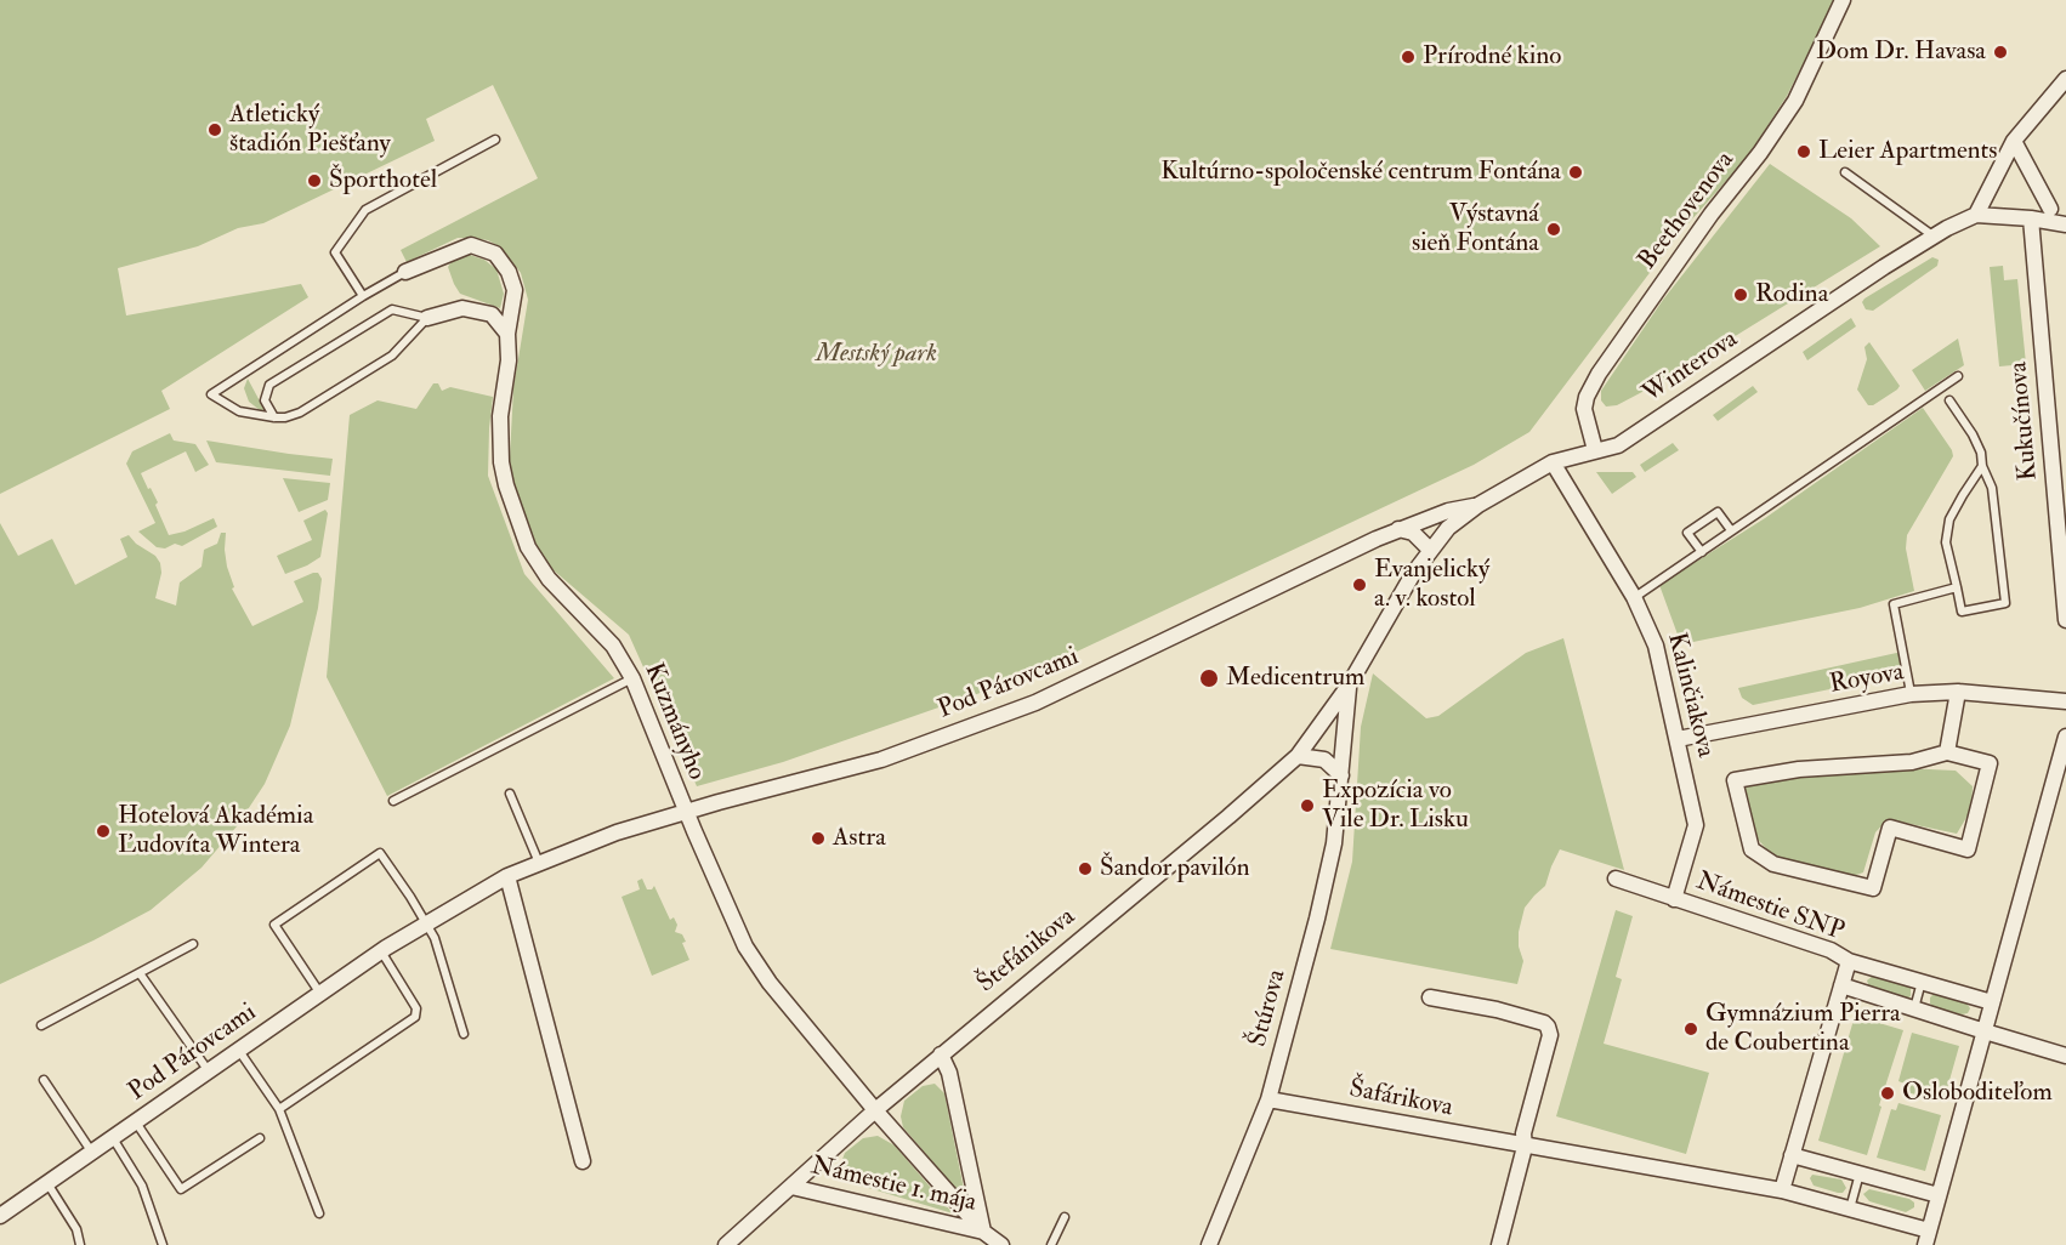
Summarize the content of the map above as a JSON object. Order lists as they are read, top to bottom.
{
  "streets": {
    "street": [
      "Beethovenova",
      "Winterova",
      "Kukučínova",
      "Royova",
      "Pod Párovcami",
      "Kalinčiakova",
      "Kuzmányho",
      "Námestie SNP",
      "Štefánikova",
      "Štúrova",
      "Šafárikova",
      "Námestie 1. mája"
    ]
  },
  "crossings": [
    ["Beethovenova", "Winterova"],
    ["Winterova", "Pod Párovcami"],
    ["Winterova", "Kalinčiakova"],
    ["Winterova", "Štefánikova"],
    ["Winterova", "Štúrova"],
    ["Royova", "Kalinčiakova"],
    ["Pod Párovcami", "Kuzmányho"],
    ["Kalinčiakova", "Námestie SNP"],
    ["Kuzmányho", "Štefánikova"],
    ["Kuzmányho", "Námestie 1. mája"],
    ["Námestie SNP", "Šafárikova"],
    ["Štefánikova", "Štúrova"],
    ["Štefánikova", "Námestie 1. mája"],
    ["Štúrova", "Šafárikova"]
  ],
  "parks": ["Mestský park"],
  "places": [
    "Dom Dr. Havasa",
    "Prírodné kino",
    "Atletický štadión Piešťany",
    "Leier Apartments",
    "Kultúrno-spoločenské centrum Fontána",
    "Športhotel",
    "Výstavná sieň Fontána",
    "Rodina",
    "Evanjelický a. v. kostol",
    "Medicentrum",
    "Expozícia vo Vile Dr. Lisku",
    "Hotelová Akadémia Ľudovíta Wintera",
    "Astra",
    "Šandor pavilón",
    "Gymnázium Pierra de Coubertina",
    "Osloboditeľom"
  ]
}
